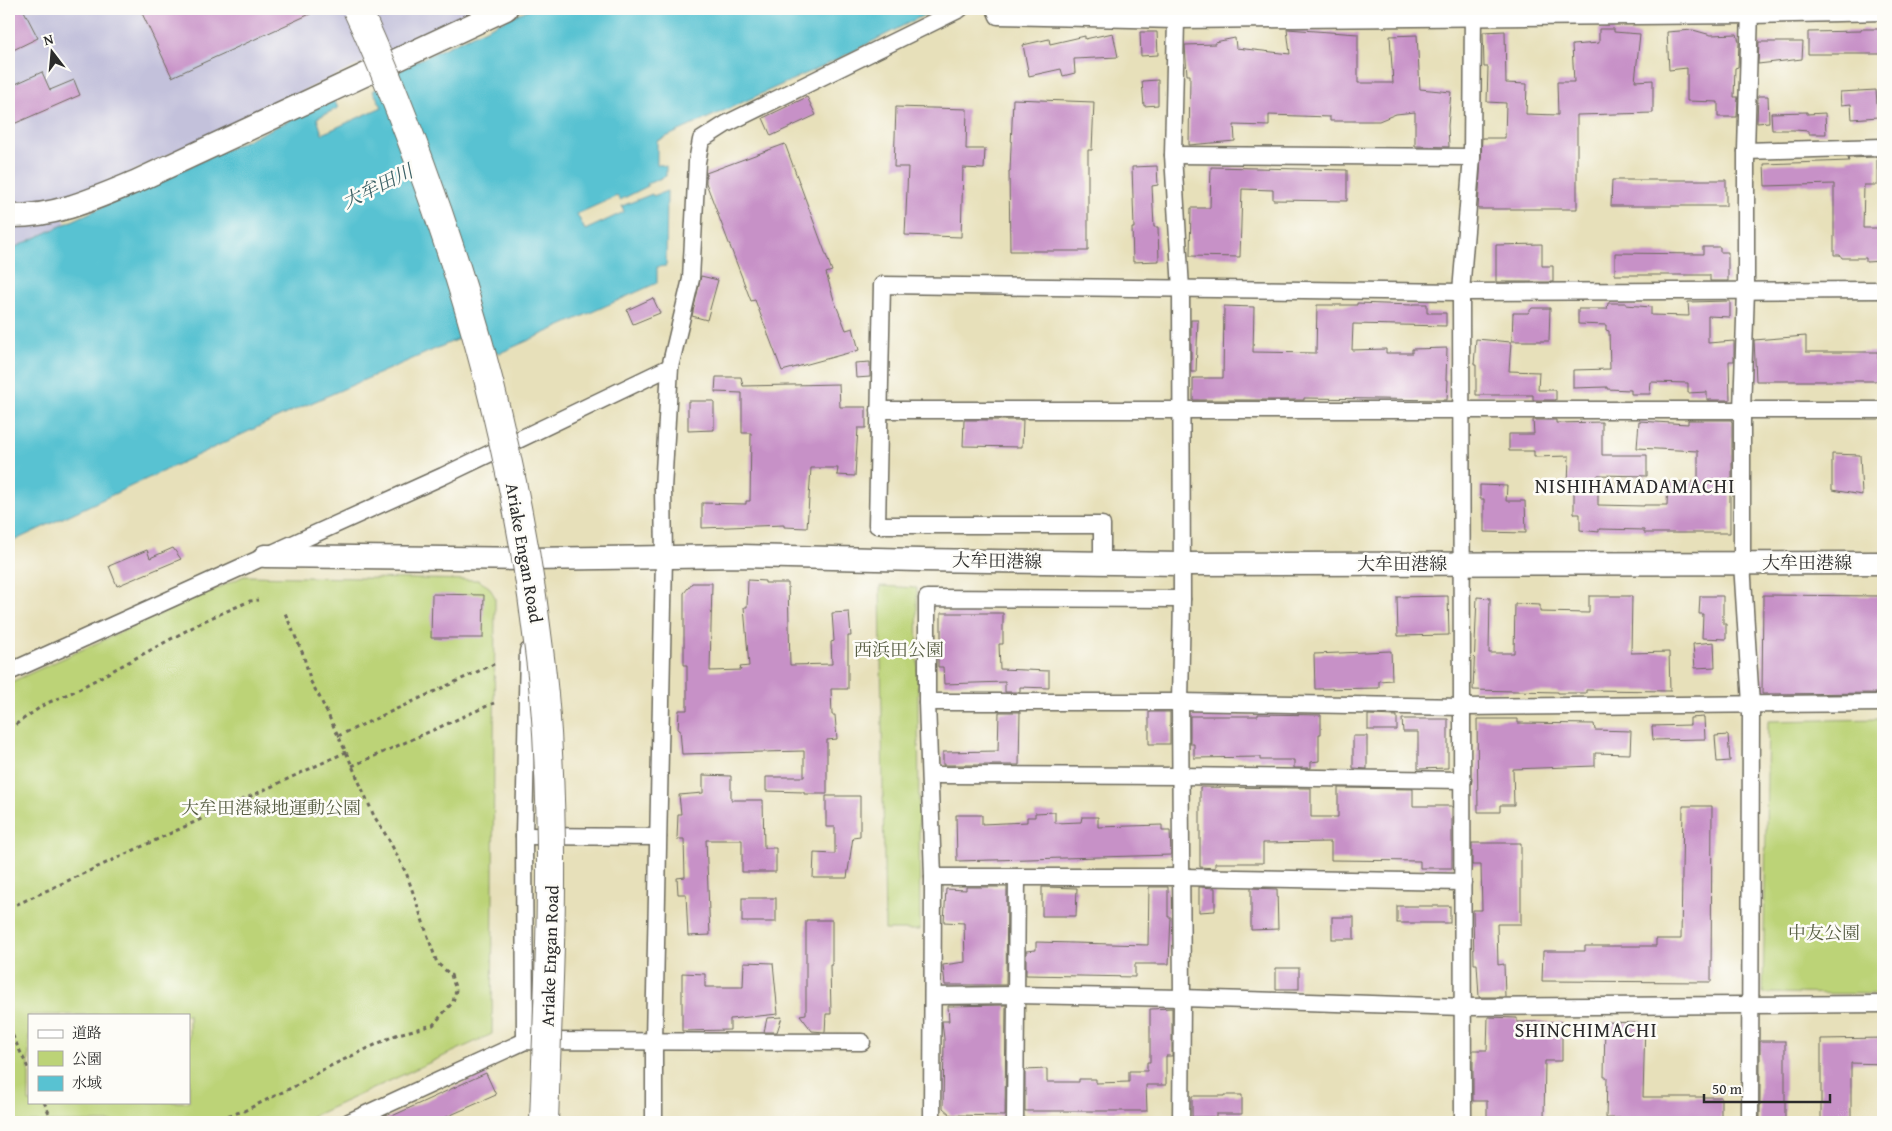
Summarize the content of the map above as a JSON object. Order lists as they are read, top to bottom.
{
  "streets": {
    "highway": ["Ariake Engan Road"],
    "street": ["大牟田港線"]
  },
  "districts": ["NISHIHAMADAMACHI", "SHINCHIMACHI"],
  "water": ["大牟田川"],
  "parks": ["西浜田公園", "大牟田港緑地運動公園", "中友公園"],
  "legend": ["道路", "公園", "水域"],
  "scale_bar": "50 m",
  "north": "top"
}
